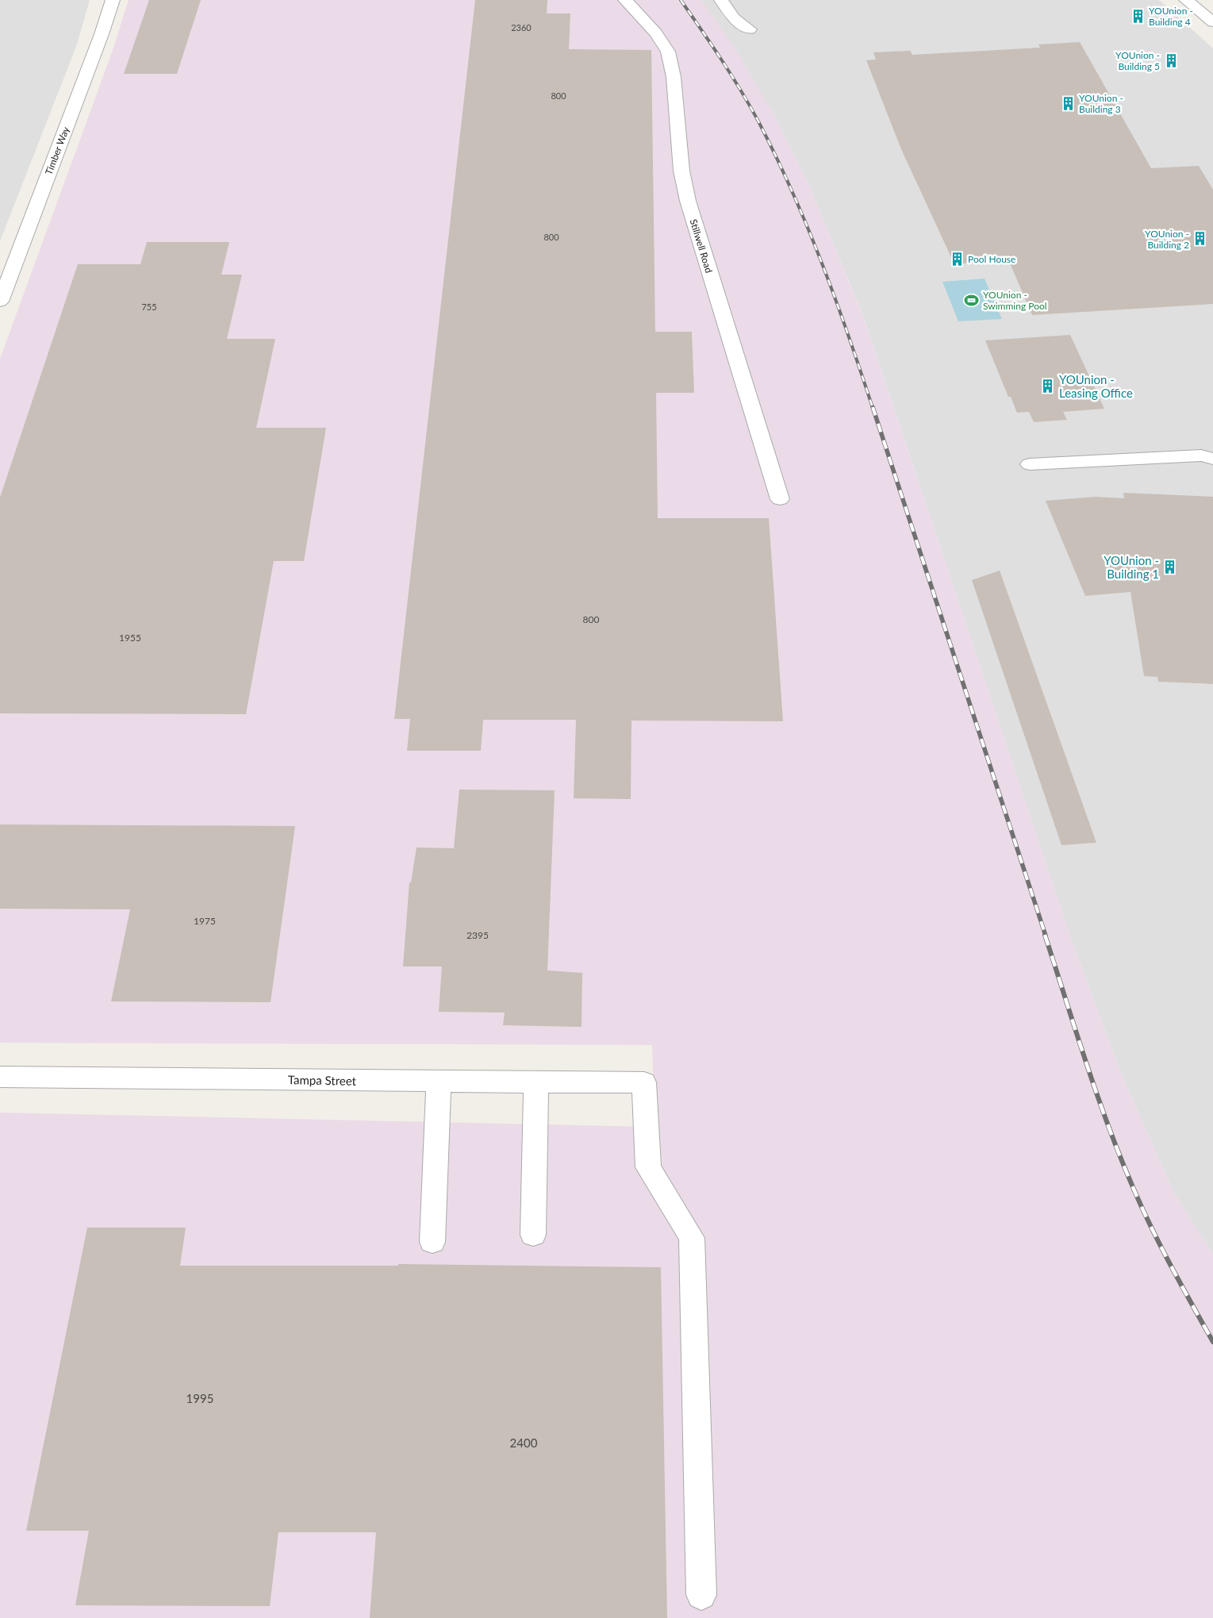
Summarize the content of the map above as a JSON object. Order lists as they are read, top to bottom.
{
  "streets": {
    "street": ["Timber Way", "Stillwell Road", "Tampa Street"]
  },
  "places": {
    "building": [
      "YOUnion - Building 4",
      "YOUnion - Building 5",
      "YOUnion - Building 3",
      "YOUnion - Building 2",
      "Pool House",
      "YOUnion - Leasing Office",
      "YOUnion - Building 1"
    ],
    "sports": ["YOUnion - Swimming Pool"]
  },
  "house_numbers": [
    "2360",
    "800",
    "800",
    "755",
    "800",
    "1955",
    "1975",
    "2395",
    "1995",
    "2400"
  ]
}
